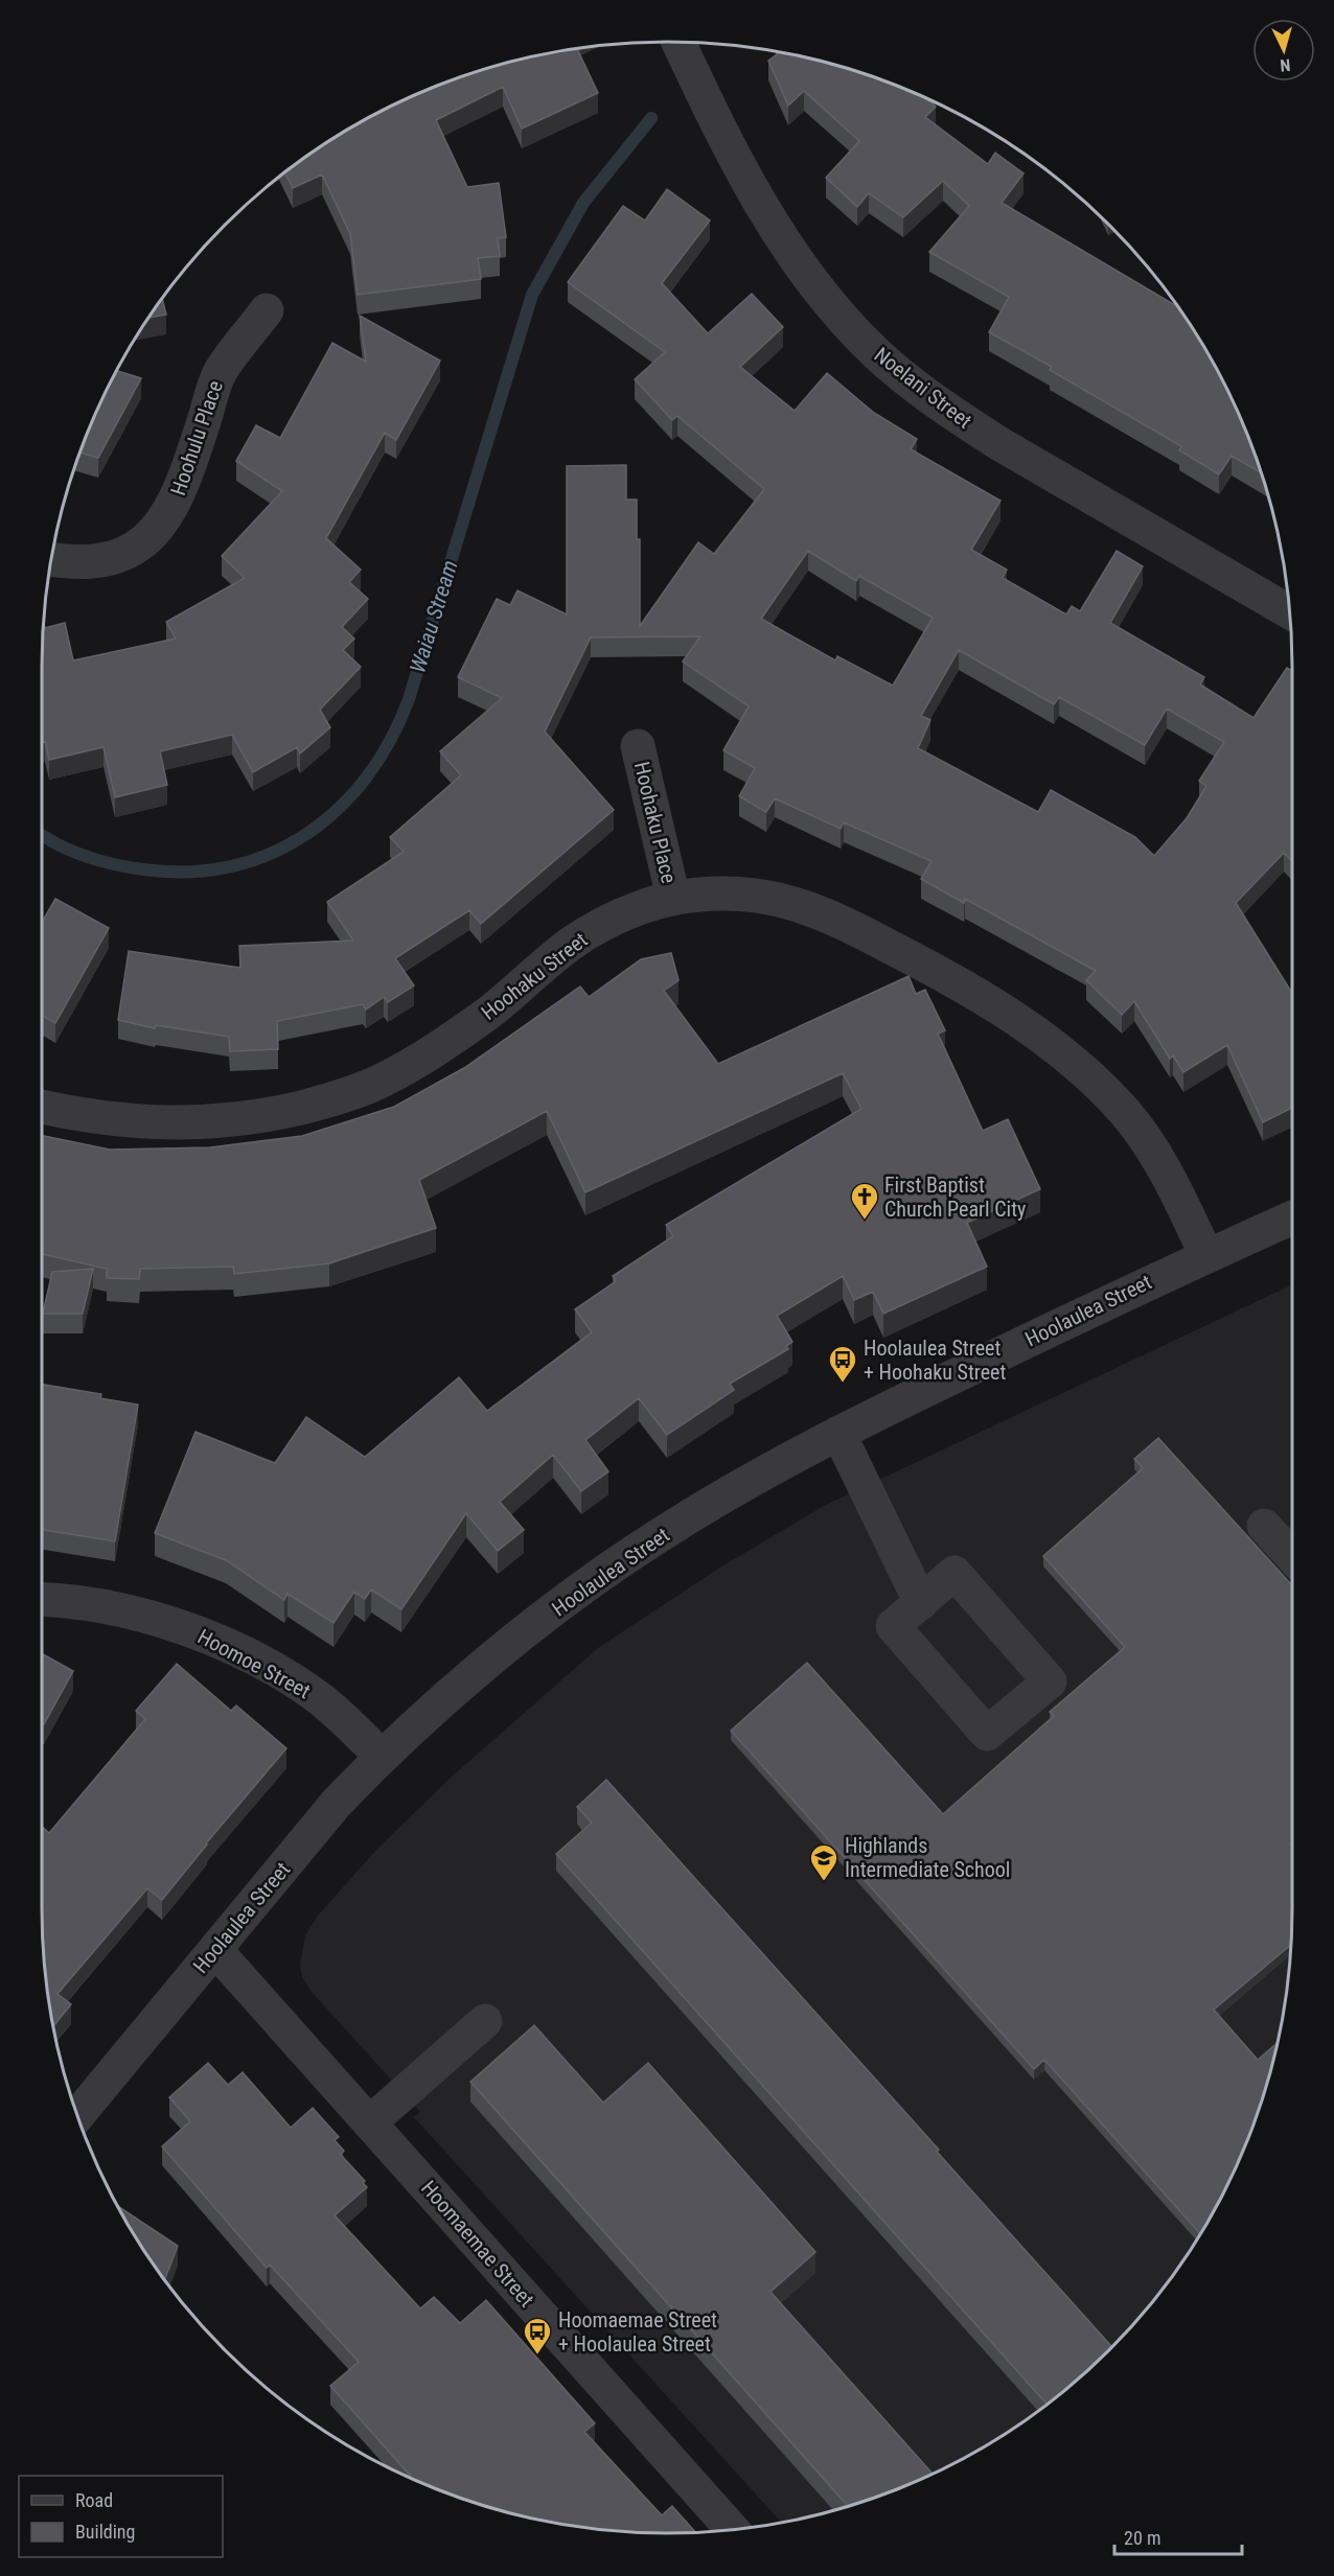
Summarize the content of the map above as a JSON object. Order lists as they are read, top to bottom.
{
  "streets": {
    "street": [
      "Noelani Street",
      "Hoohulu Place",
      "Hoohaku Place",
      "Hoohaku Street",
      "Hoolaulea Street",
      "Hoomoe Street",
      "Hoomaemae Street"
    ]
  },
  "crossings": [
    ["Hoohaku Place", "Hoohaku Street"],
    ["Hoohaku Street", "Hoolaulea Street"],
    ["Hoolaulea Street", "Hoomoe Street"],
    ["Hoolaulea Street", "Hoomaemae Street"]
  ],
  "water": ["Waiau Stream"],
  "places": {
    "church": ["First Baptist Church Pearl City"],
    "bus stop": ["Hoolaulea Street + Hoohaku Street", "Hoomaemae Street + Hoolaulea Street"],
    "school or university": ["Highlands Intermediate School"]
  },
  "legend": ["Road", "Building"],
  "scale_bar": "20 m",
  "north": "bottom"
}
